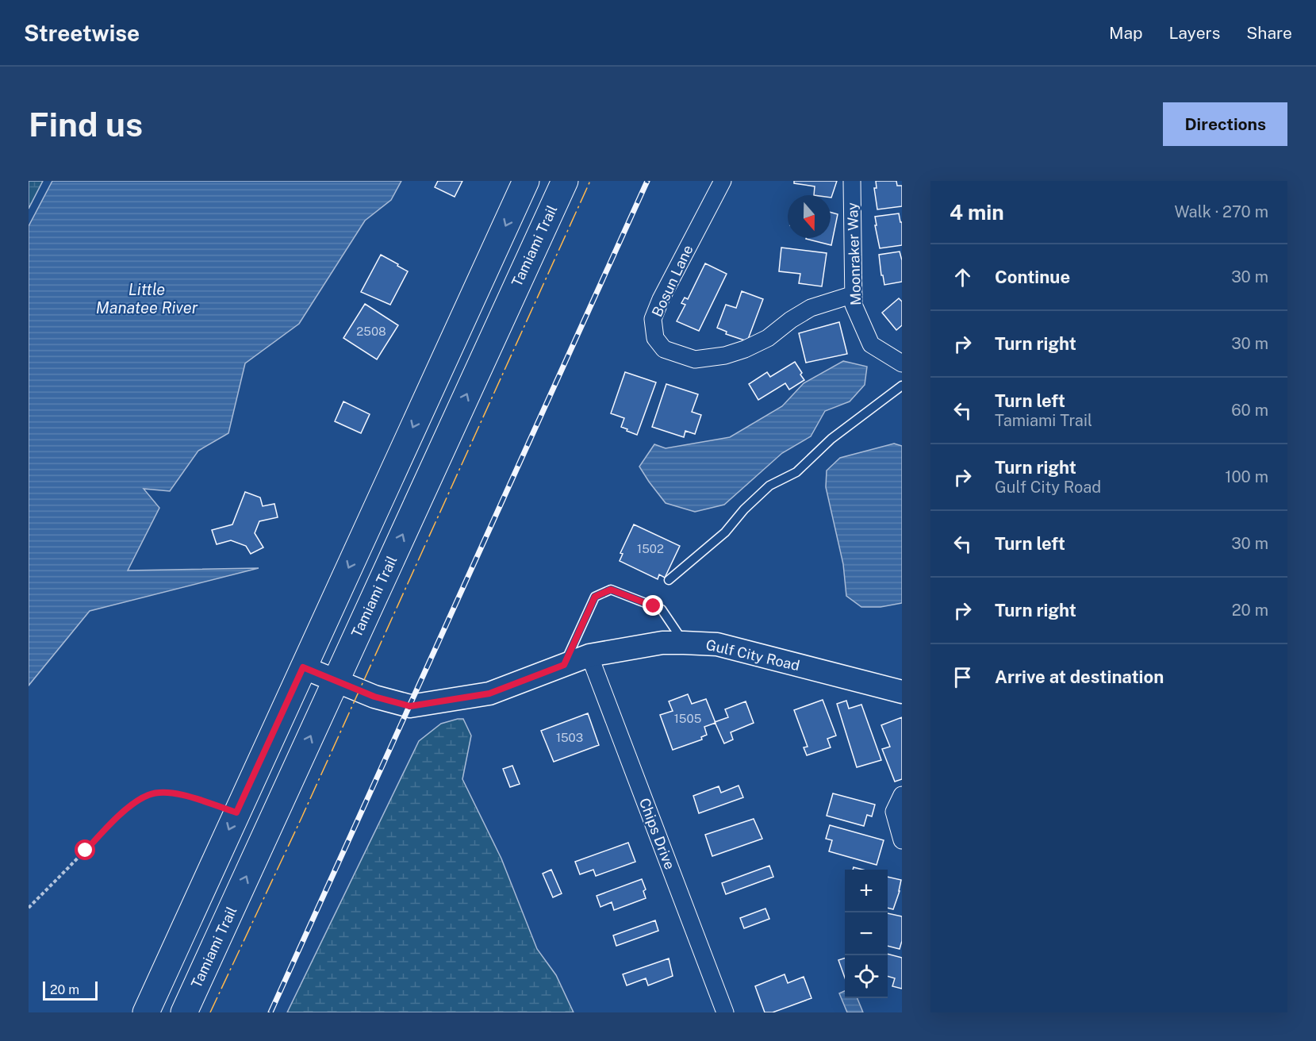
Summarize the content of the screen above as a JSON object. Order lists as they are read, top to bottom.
{
  "streets": {
    "main road": ["Tamiami Trail"],
    "street": [
      "Moonraker Way",
      "Bosun Lane",
      "Gulf City Road",
      "Chips Drive"
    ]
  },
  "crossings": [
    ["Tamiami Trail", "Gulf City Road"],
    ["Moonraker Way", "Bosun Lane"],
    ["Gulf City Road", "Chips Drive"]
  ],
  "water": ["Little Manatee River"],
  "house_numbers": [
    "2508",
    "1502",
    "1505",
    "1503"
  ],
  "scale_bar": "20 m",
  "north": "bottom",
  "page": {
    "header": "Streetwise",
    "nav": ["Map", "Layers", "Share"],
    "buttons": "Directions",
    "title": "Find us",
    "heading": ["4 min", "Walk · 270 m"],
    "list": [
      ["Continue", "30 m"],
      ["Turn right", "30 m"],
      ["Turn left", "Tamiami Trail", "60 m"],
      ["Turn right", "Gulf City Road", "100 m"],
      ["Turn left", "30 m"],
      ["Turn right", "20 m"],
      "Arrive at destination"
    ],
    "map_buttons": ["+", "−"],
    "scale": "20 m"
  }
}
